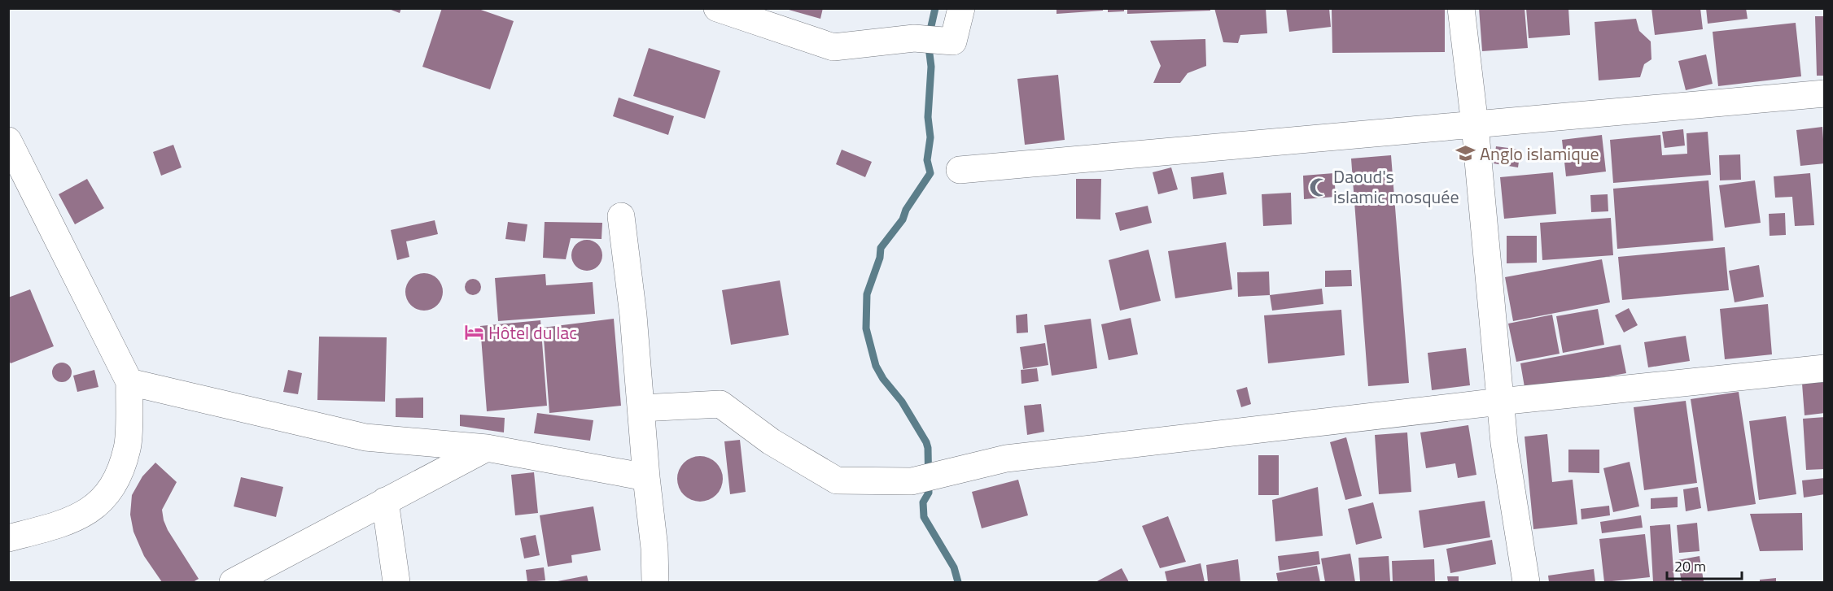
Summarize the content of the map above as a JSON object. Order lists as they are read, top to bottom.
{
  "places": {
    "school or university": ["Anglo islamique"],
    "mosque": ["Daoud's islamic mosquée"],
    "hotel": ["Hôtel du lac"]
  },
  "scale_bar": "20 m"
}
